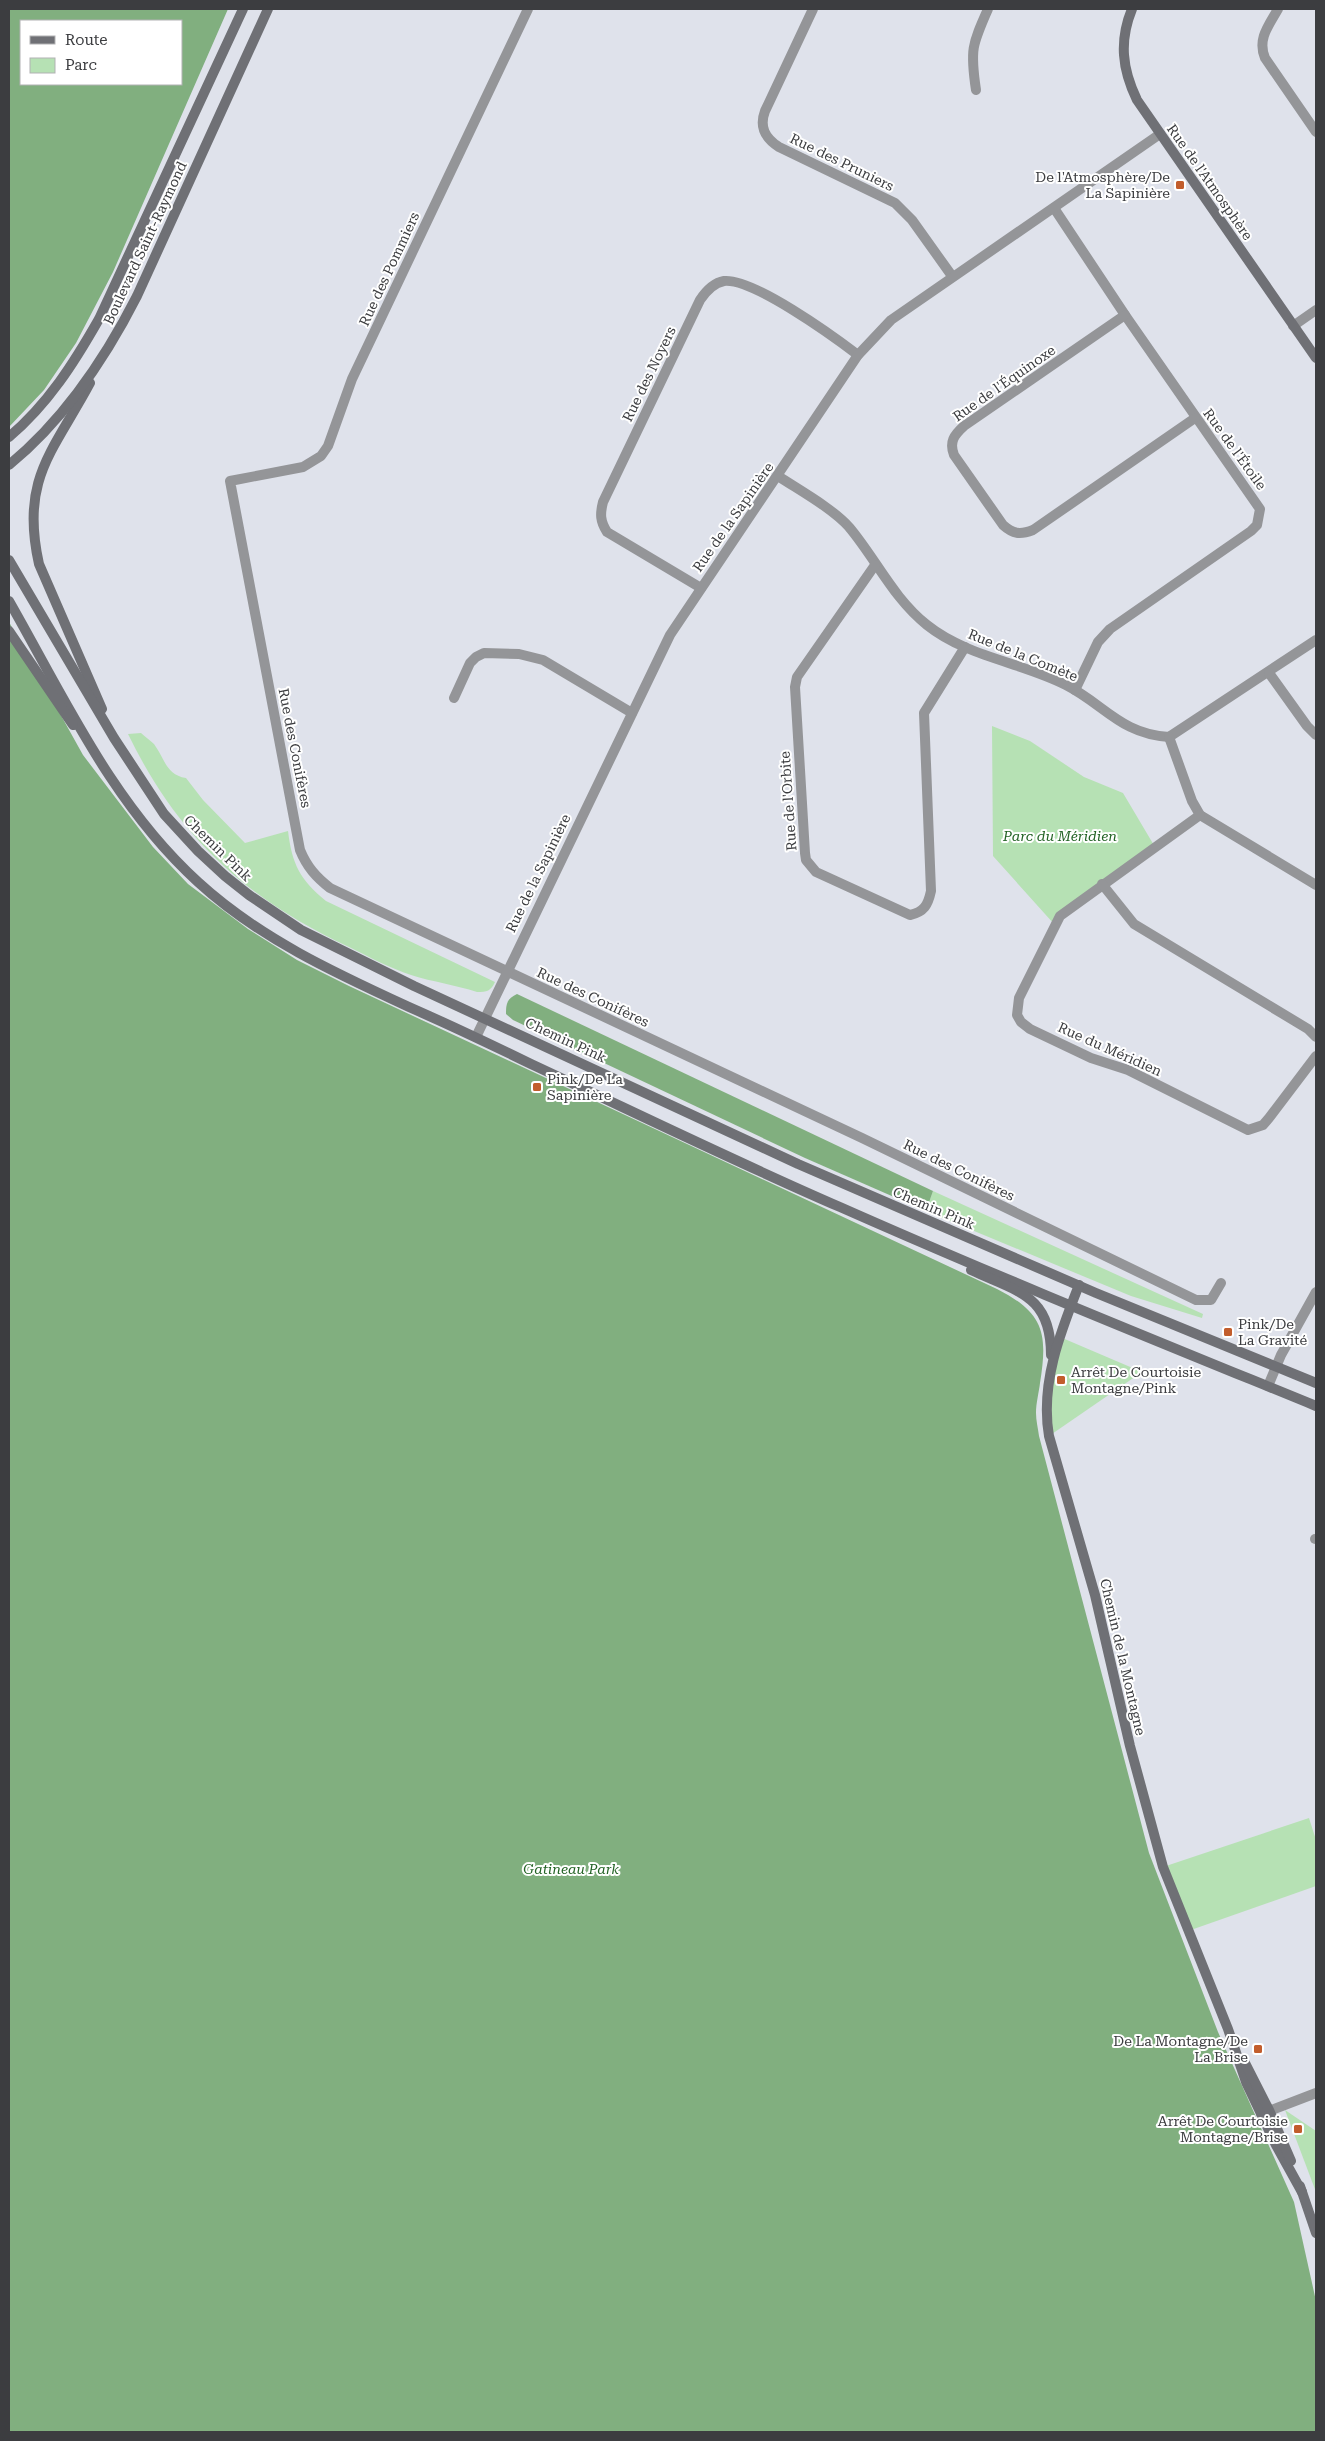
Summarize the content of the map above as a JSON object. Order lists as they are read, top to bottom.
{
  "streets": {
    "main road": [
      "Rue de l'Atmosphère",
      "Boulevard Saint-Raymond",
      "Chemin Pink",
      "Chemin de la Montagne"
    ],
    "street": [
      "Rue des Pruniers",
      "Rue des Pommiers",
      "Rue des Noyers",
      "Rue de l'Équinoxe",
      "Rue de l'Étoile",
      "Rue de la Sapinière",
      "Rue de la Comète",
      "Rue des Conifères",
      "Rue de l'Orbite",
      "Rue du Méridien"
    ]
  },
  "crossings": [
    ["Rue des Pruniers", "Rue de la Sapinière"],
    ["Rue de l'Atmosphère", "Rue de la Sapinière"],
    ["Rue des Pommiers", "Rue des Conifères"],
    ["Rue des Noyers", "Rue de la Sapinière"],
    ["Rue de l'Équinoxe", "Rue de l'Étoile"],
    ["Rue de l'Étoile", "Rue de la Sapinière"],
    ["Rue de l'Étoile", "Rue de la Comète"],
    ["Rue de la Sapinière", "Rue de la Comète"],
    ["Rue de la Sapinière", "Rue des Conifères"],
    ["Rue de la Sapinière", "Chemin Pink"],
    ["Rue de la Comète", "Rue de l'Orbite"],
    ["Chemin Pink", "Chemin de la Montagne"]
  ],
  "parks": ["Parc du Méridien", "Gatineau Park"],
  "places": {
    "transit": [
      "De l'Atmosphère/De La Sapinière",
      "Pink/De La Sapinière",
      "Pink/De La Gravité",
      "Arrêt De Courtoisie Montagne/Pink",
      "De La Montagne/De La Brise",
      "Arrêt De Courtoisie Montagne/Brise"
    ]
  },
  "legend": ["Route", "Parc"]
}
